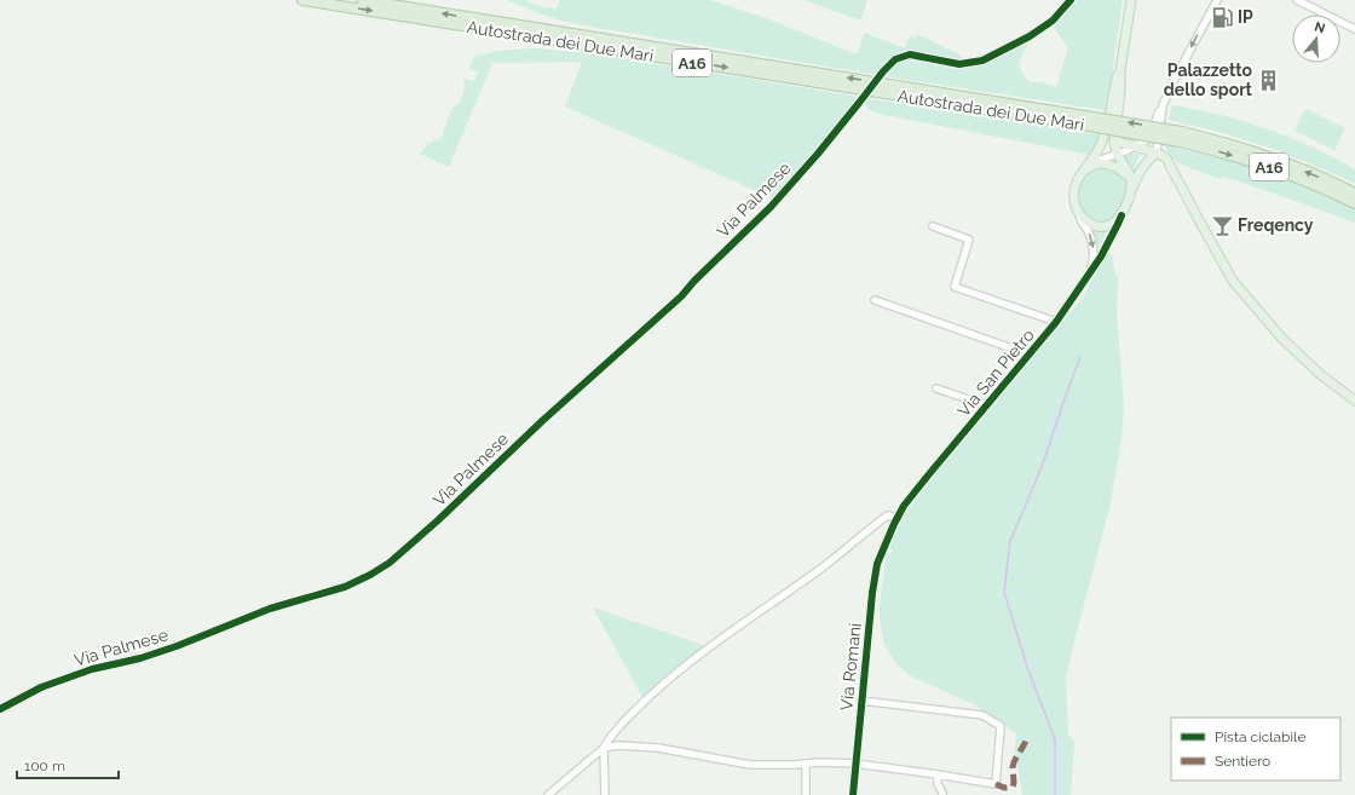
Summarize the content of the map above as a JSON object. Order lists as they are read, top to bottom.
{
  "streets": {
    "highway": ["Autostrada dei Due Mari", "A16"],
    "street": ["Via Palmese", "Via San Pietro", "Via Romani"]
  },
  "crossings": [
    ["Via San Pietro", "Via Romani"]
  ],
  "places": {
    "fuel station": ["IP"],
    "building": ["Palazzetto dello sport"],
    "bar": ["Freqency"]
  },
  "legend": ["Pista ciclabile", "Sentiero"],
  "scale_bar": "100 m",
  "north": "top"
}
